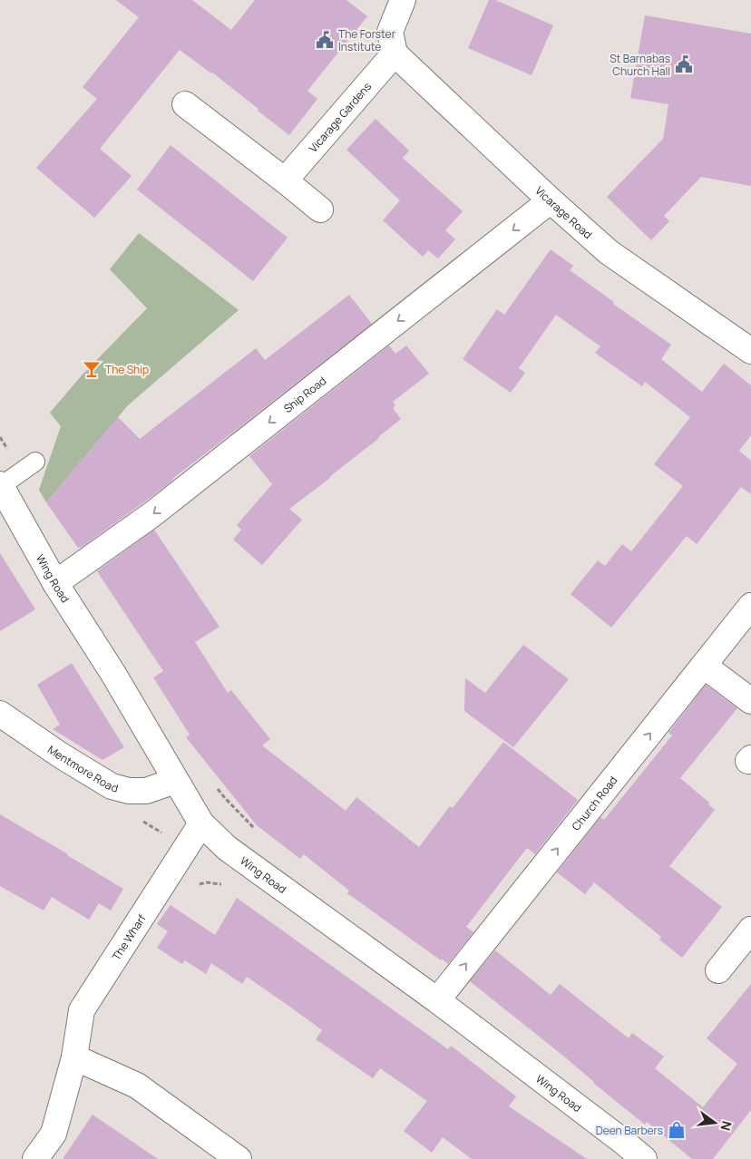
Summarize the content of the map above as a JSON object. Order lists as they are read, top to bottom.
{
  "streets": {
    "street": [
      "Vicarage Gardens",
      "Vicarage Road",
      "Ship Road",
      "Wing Road",
      "Mentmore Road",
      "Church Road",
      "The Wharf"
    ]
  },
  "crossings": [
    ["Vicarage Gardens", "Vicarage Road"],
    ["Vicarage Road", "Ship Road"],
    ["Ship Road", "Wing Road"],
    ["Wing Road", "Mentmore Road"],
    ["Wing Road", "Church Road"],
    ["Wing Road", "The Wharf"]
  ],
  "one_way": ["Ship Road", "Church Road"],
  "places": {
    "public building": ["The Forster Institute", "St Barnabas Church Hall"],
    "bar": ["The Ship"],
    "shop": ["Deen Barbers"]
  },
  "north": "right"
}
